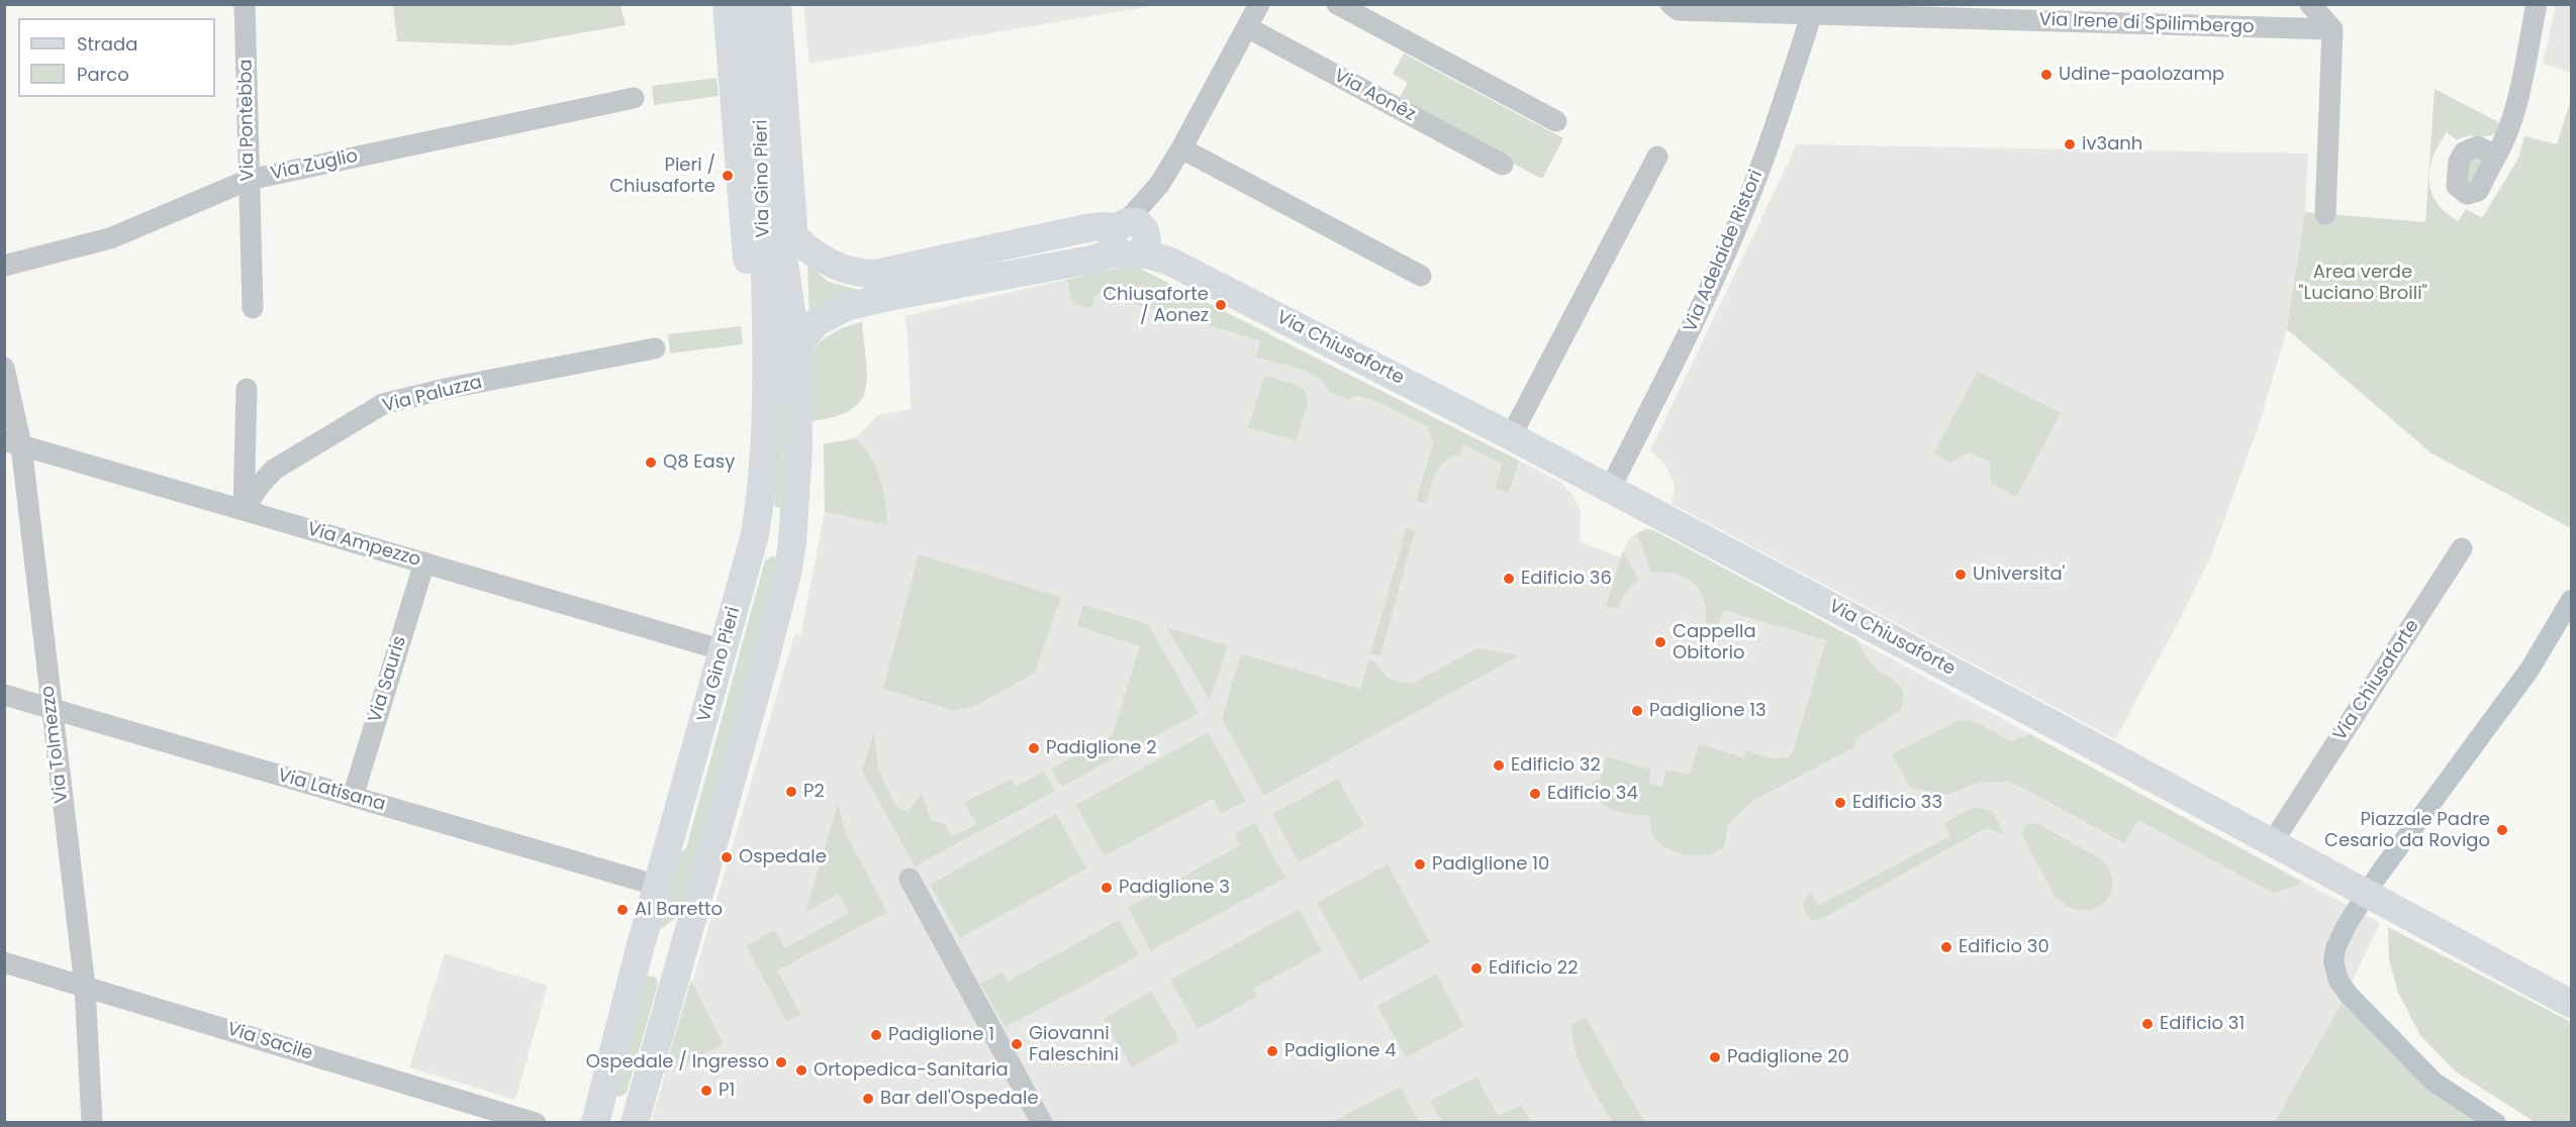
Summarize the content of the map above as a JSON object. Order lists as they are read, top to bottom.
{
  "streets": {
    "main road": ["Via Gino Pieri", "Via Chiusaforte"],
    "street": [
      "Via Irene di Spilimbergo",
      "Via Aonêz",
      "Via Pontebba",
      "Via Zuglio",
      "Via Adelaide Ristori",
      "Via Paluzza",
      "Via Ampezzo",
      "Via Sauris",
      "Via Tolmezzo",
      "Via Latisana",
      "Via Sacile"
    ]
  },
  "crossings": [
    ["Via Irene di Spilimbergo", "Via Adelaide Ristori"],
    ["Via Pontebba", "Via Zuglio"],
    ["Via Gino Pieri", "Via Ampezzo"],
    ["Via Gino Pieri", "Via Latisana"],
    ["Via Adelaide Ristori", "Via Chiusaforte"],
    ["Via Paluzza", "Via Ampezzo"],
    ["Via Ampezzo", "Via Sauris"],
    ["Via Ampezzo", "Via Tolmezzo"],
    ["Via Sauris", "Via Latisana"],
    ["Via Tolmezzo", "Via Latisana"],
    ["Via Tolmezzo", "Via Sacile"]
  ],
  "parks": ["Area verde \"Luciano Broili\""],
  "places": [
    "Udine-paolozamp",
    "iv3anh",
    "Pieri / Chiusaforte",
    "Chiusaforte / Aonez",
    "Q8 Easy",
    "Universita'",
    "Edificio 36",
    "Cappella Obitorio",
    "Padiglione 13",
    "Padiglione 2",
    "Edificio 32",
    "P2",
    "Edificio 34",
    "Edificio 33",
    "Piazzale Padre Cesario da Rovigo",
    "Ospedale",
    "Padiglione 10",
    "Padiglione 3",
    "Al Baretto",
    "Edificio 30",
    "Edificio 22",
    "Edificio 31",
    "Padiglione 1",
    "Giovanni Faleschini",
    "Padiglione 4",
    "Padiglione 20",
    "Ospedale / Ingresso",
    "Ortopedica-Sanitaria",
    "P1",
    "Bar dell'Ospedale"
  ],
  "legend": ["Strada", "Parco"]
}
